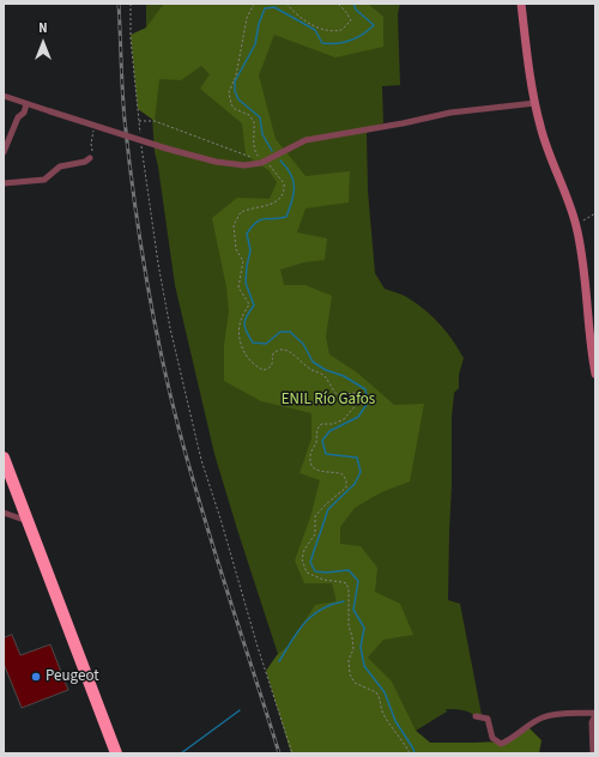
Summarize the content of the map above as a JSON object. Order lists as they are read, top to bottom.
{
  "parks": ["ENIL Río Gafos"],
  "places": ["Peugeot"],
  "north": "top"
}
